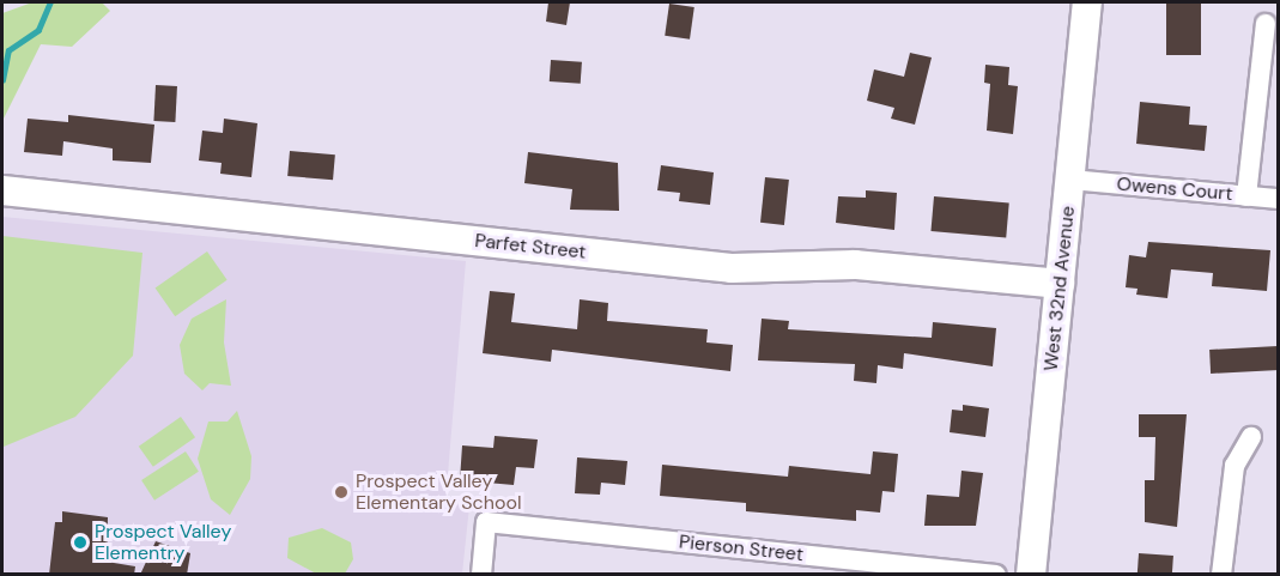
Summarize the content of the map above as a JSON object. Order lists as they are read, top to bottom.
{
  "streets": {
    "street": [
      "Owens Court",
      "Parfet Street",
      "West 32nd Avenue",
      "Pierson Street"
    ]
  },
  "crossings": [
    ["Owens Court", "West 32nd Avenue"],
    ["Parfet Street", "West 32nd Avenue"]
  ],
  "places": ["Prospect Valley Elementary School", "Prospect Valley Elementry"]
}
